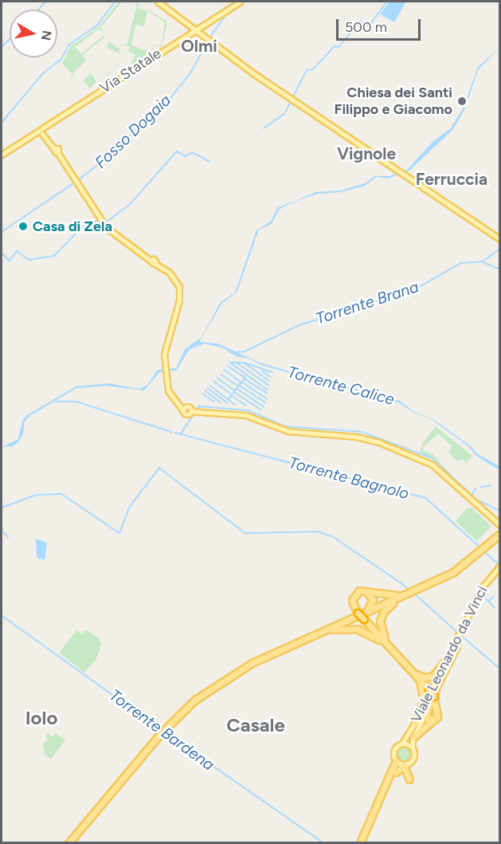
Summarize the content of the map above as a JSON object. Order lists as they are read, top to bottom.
{
  "streets": {
    "highway": ["Viale Leonardo da Vinci"],
    "main road": ["Via Statale"]
  },
  "districts": [
    "Olmi",
    "Vignole",
    "Ferruccia",
    "Iolo",
    "Casale"
  ],
  "water": [
    "Fosso Dogaia",
    "Torrente Brana",
    "Torrente Calice",
    "Torrente Bagnolo",
    "Torrente Bardena"
  ],
  "places": ["Chiesa dei Santi Filippo e Giacomo", "Casa di Zela"],
  "scale_bar": "500 m",
  "north": "right"
}
